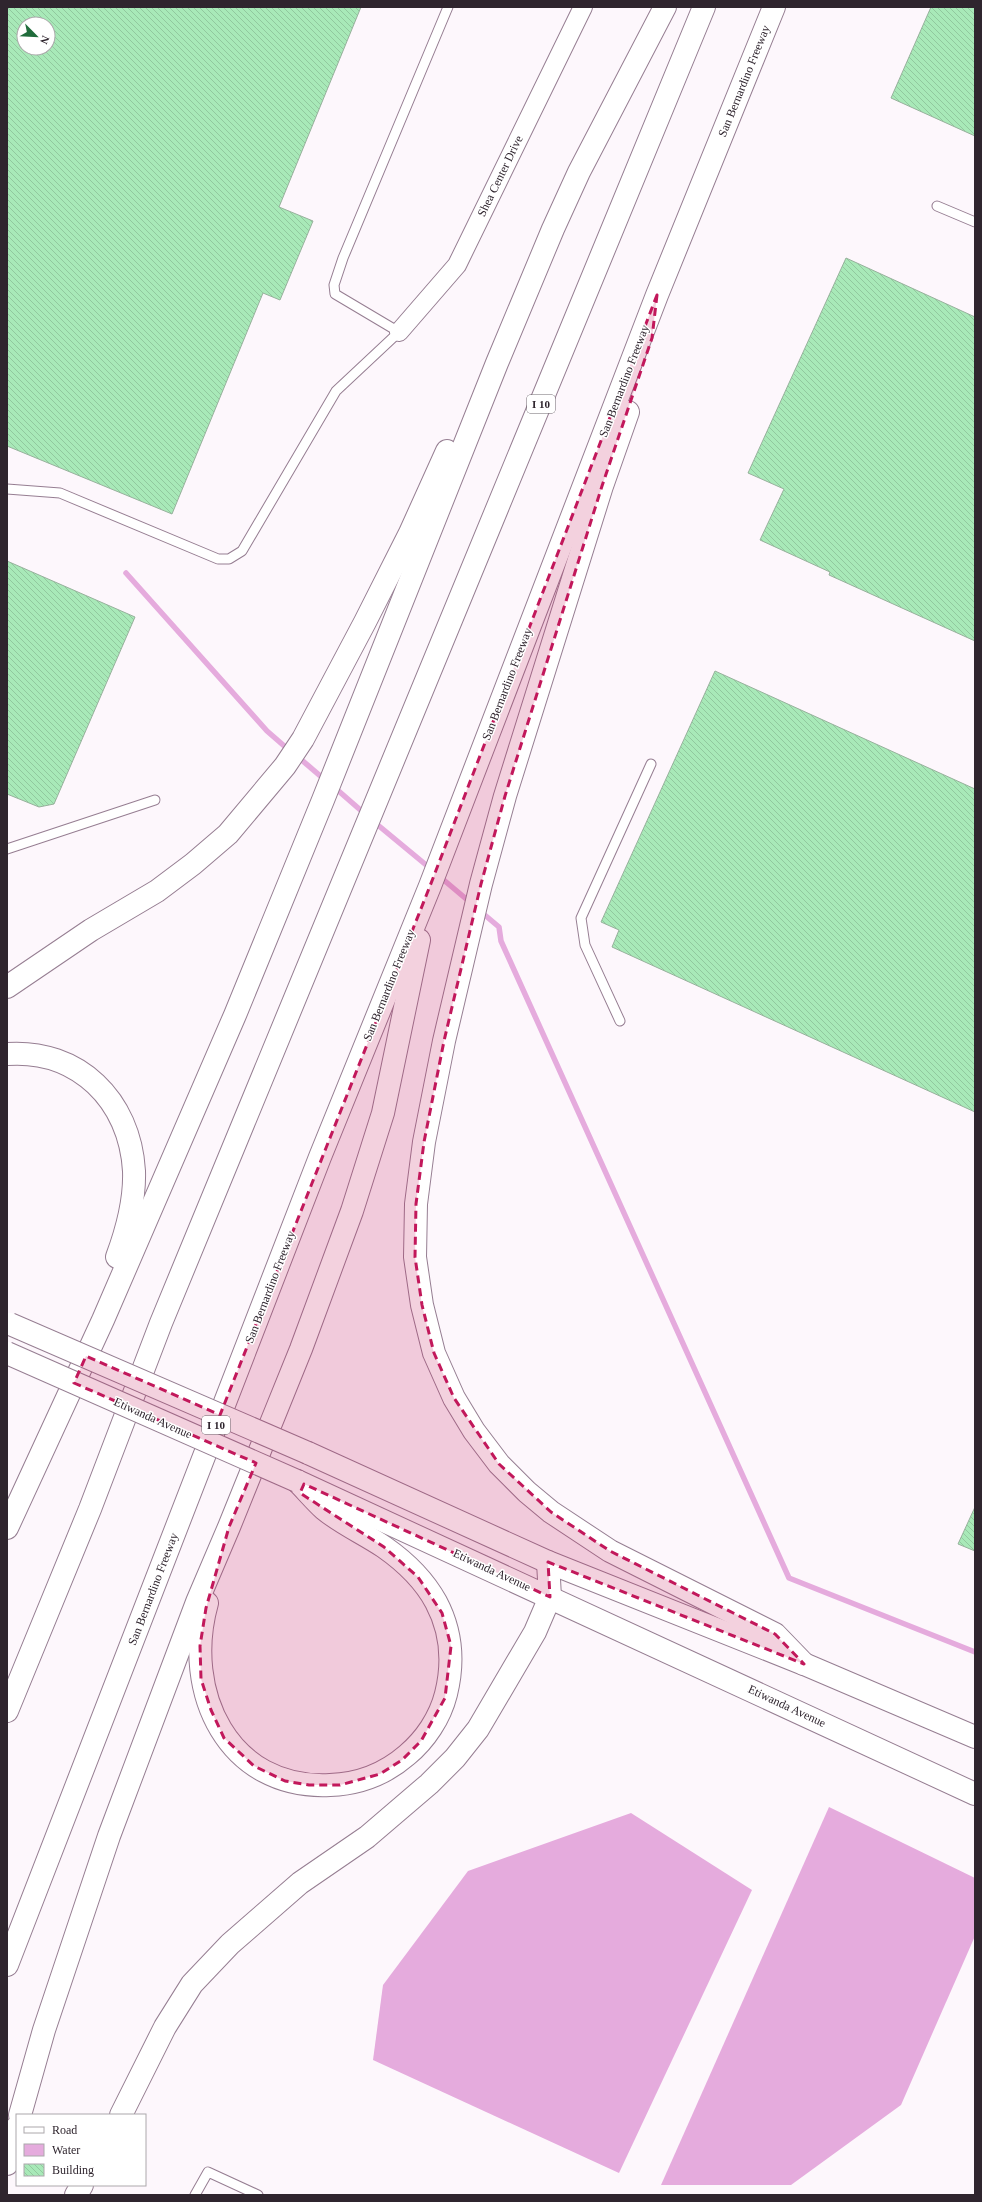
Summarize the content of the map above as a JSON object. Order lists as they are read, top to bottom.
{
  "streets": {
    "main road": ["San Bernardino Freeway", "I 10", "Etiwanda Avenue"],
    "street": ["Shea Center Drive"]
  },
  "legend": ["Road", "Water", "Building"],
  "north": "bottom right"
}
